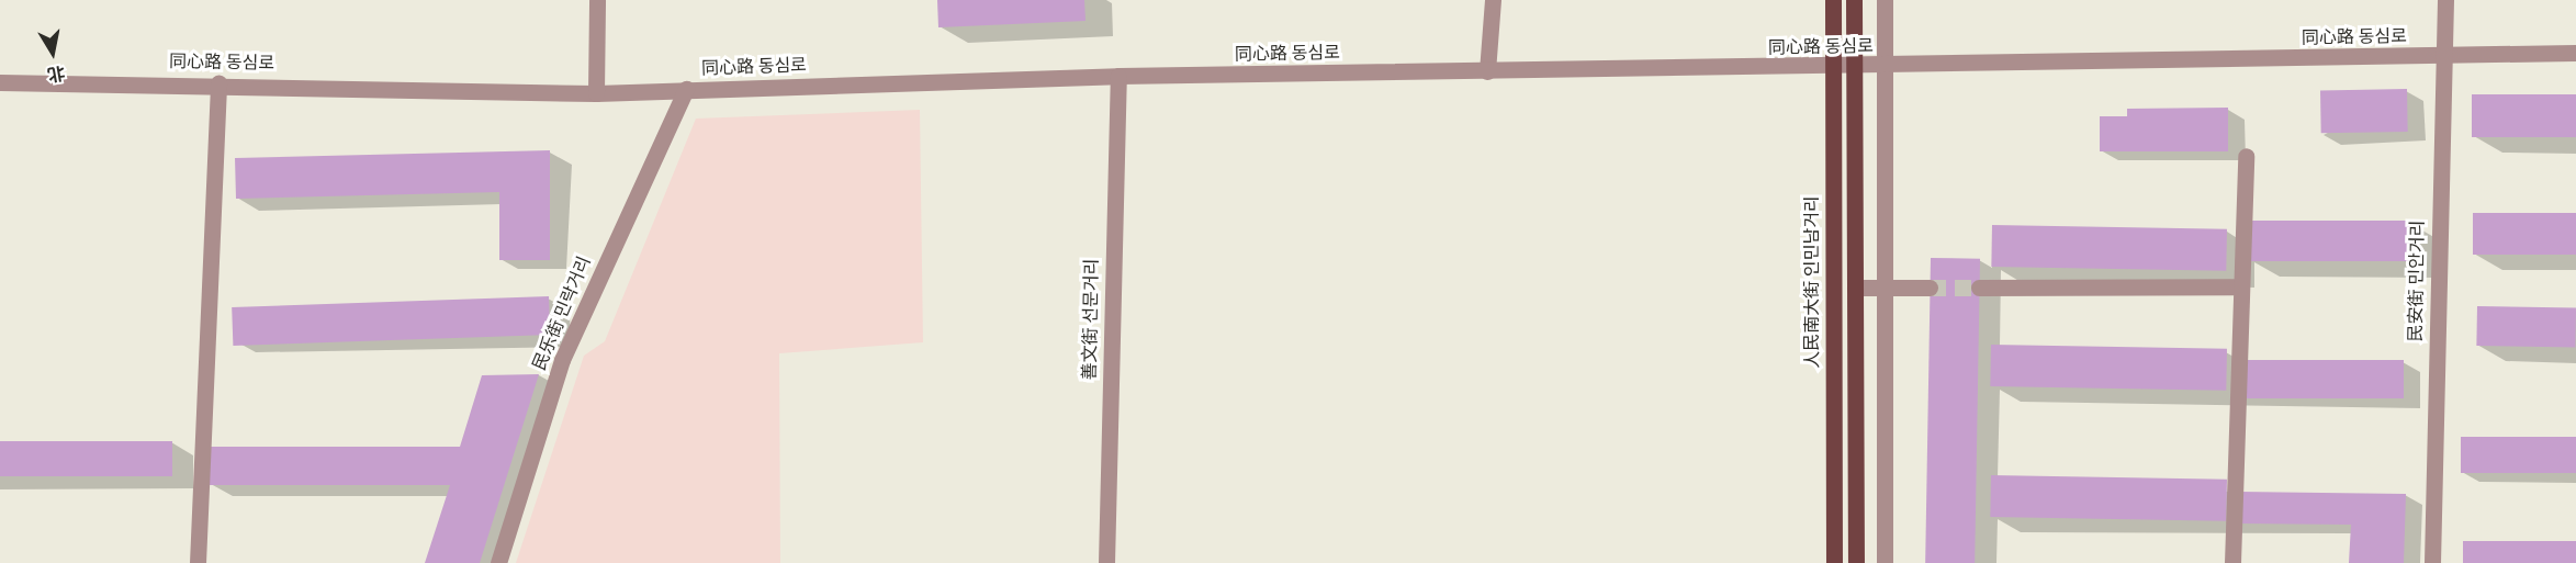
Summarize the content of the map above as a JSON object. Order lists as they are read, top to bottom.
{
  "streets": {
    "main road": ["人民南大街 인민남거리"],
    "street": [
      "同心路 동심로",
      "民安街 민안거리",
      "民乐街 민락거리",
      "善文街 선문거리"
    ]
  },
  "crossings": [
    ["同心路 동심로", "民安街 민안거리"],
    ["同心路 동심로", "人民南大街 인민남거리"],
    ["同心路 동심로", "民乐街 민락거리"],
    ["同心路 동심로", "善文街 선문거리"]
  ],
  "north": "bottom"
}
